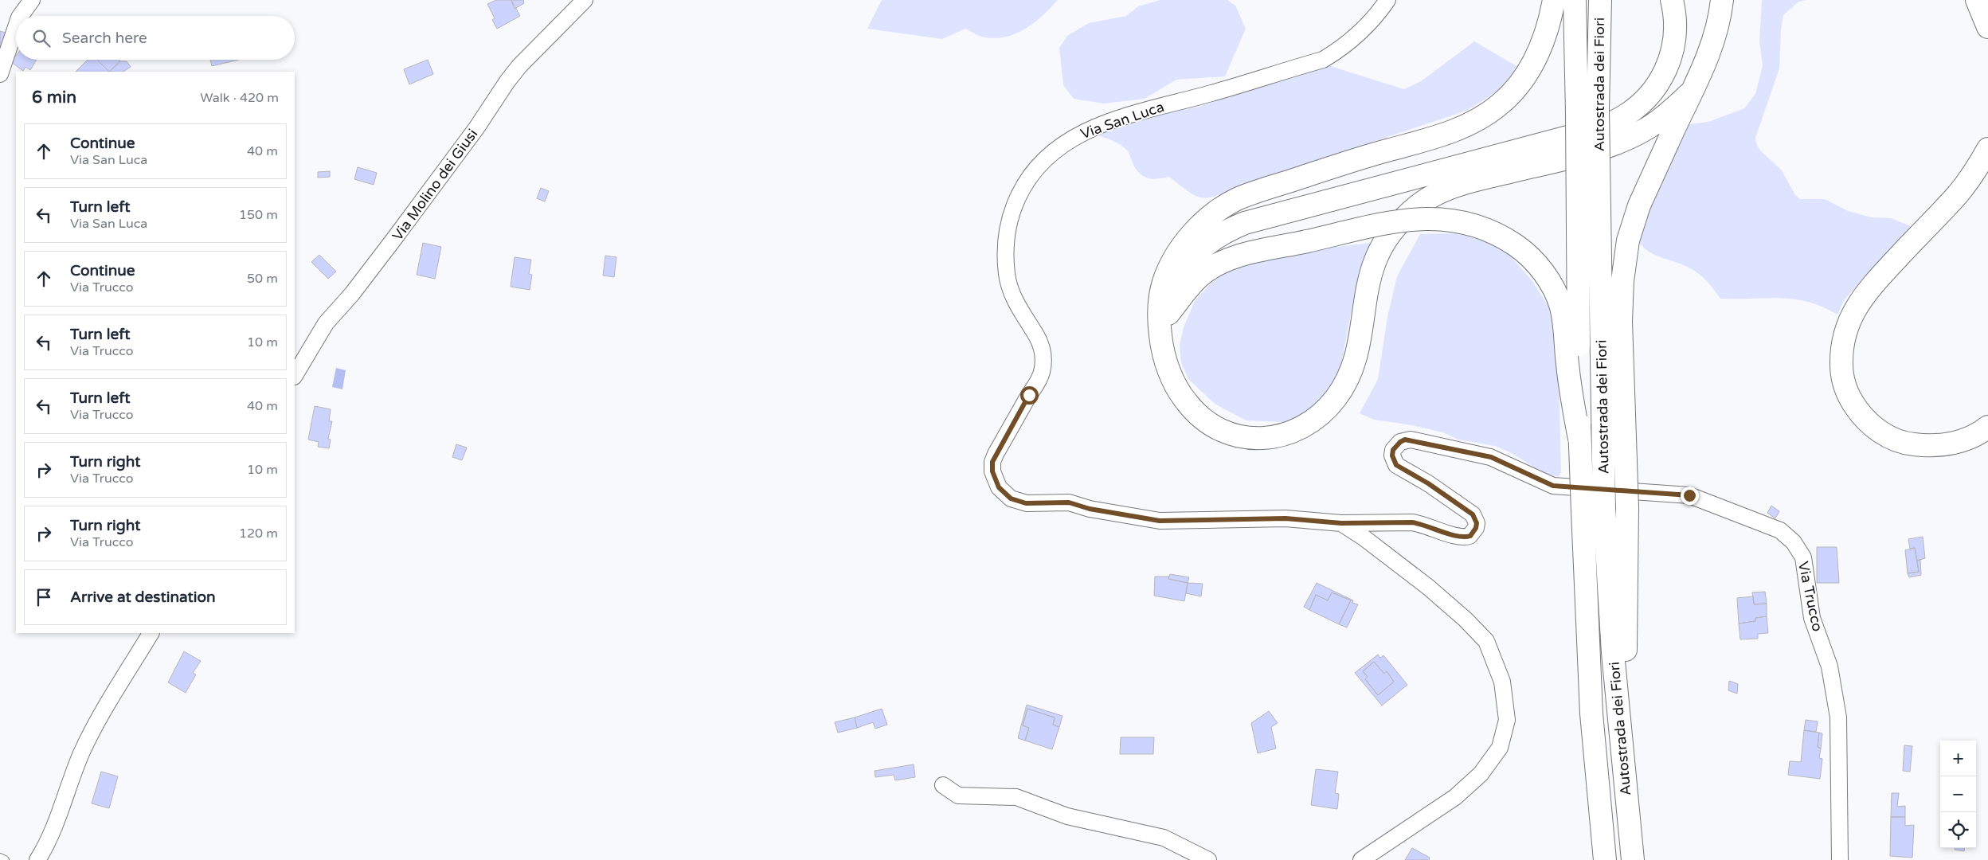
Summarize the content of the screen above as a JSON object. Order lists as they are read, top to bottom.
{
  "streets": {
    "highway": ["Autostrada dei Fiori"],
    "street": ["Via San Luca", "Via Molino dei Giusi", "Via Trucco"]
  },
  "crossings": [
    ["Via San Luca", "Via Trucco"]
  ],
  "page": {
    "search": "Search here",
    "heading": ["6 min", "Walk · 420 m"],
    "list": [
      ["Continue", "Via San Luca", "40 m"],
      ["Turn left", "Via San Luca", "150 m"],
      ["Continue", "Via Trucco", "50 m"],
      ["Turn left", "Via Trucco", "10 m"],
      ["Turn left", "Via Trucco", "40 m"],
      ["Turn right", "Via Trucco", "10 m"],
      ["Turn right", "Via Trucco", "120 m"],
      "Arrive at destination"
    ],
    "map_buttons": ["+", "−"]
  }
}
